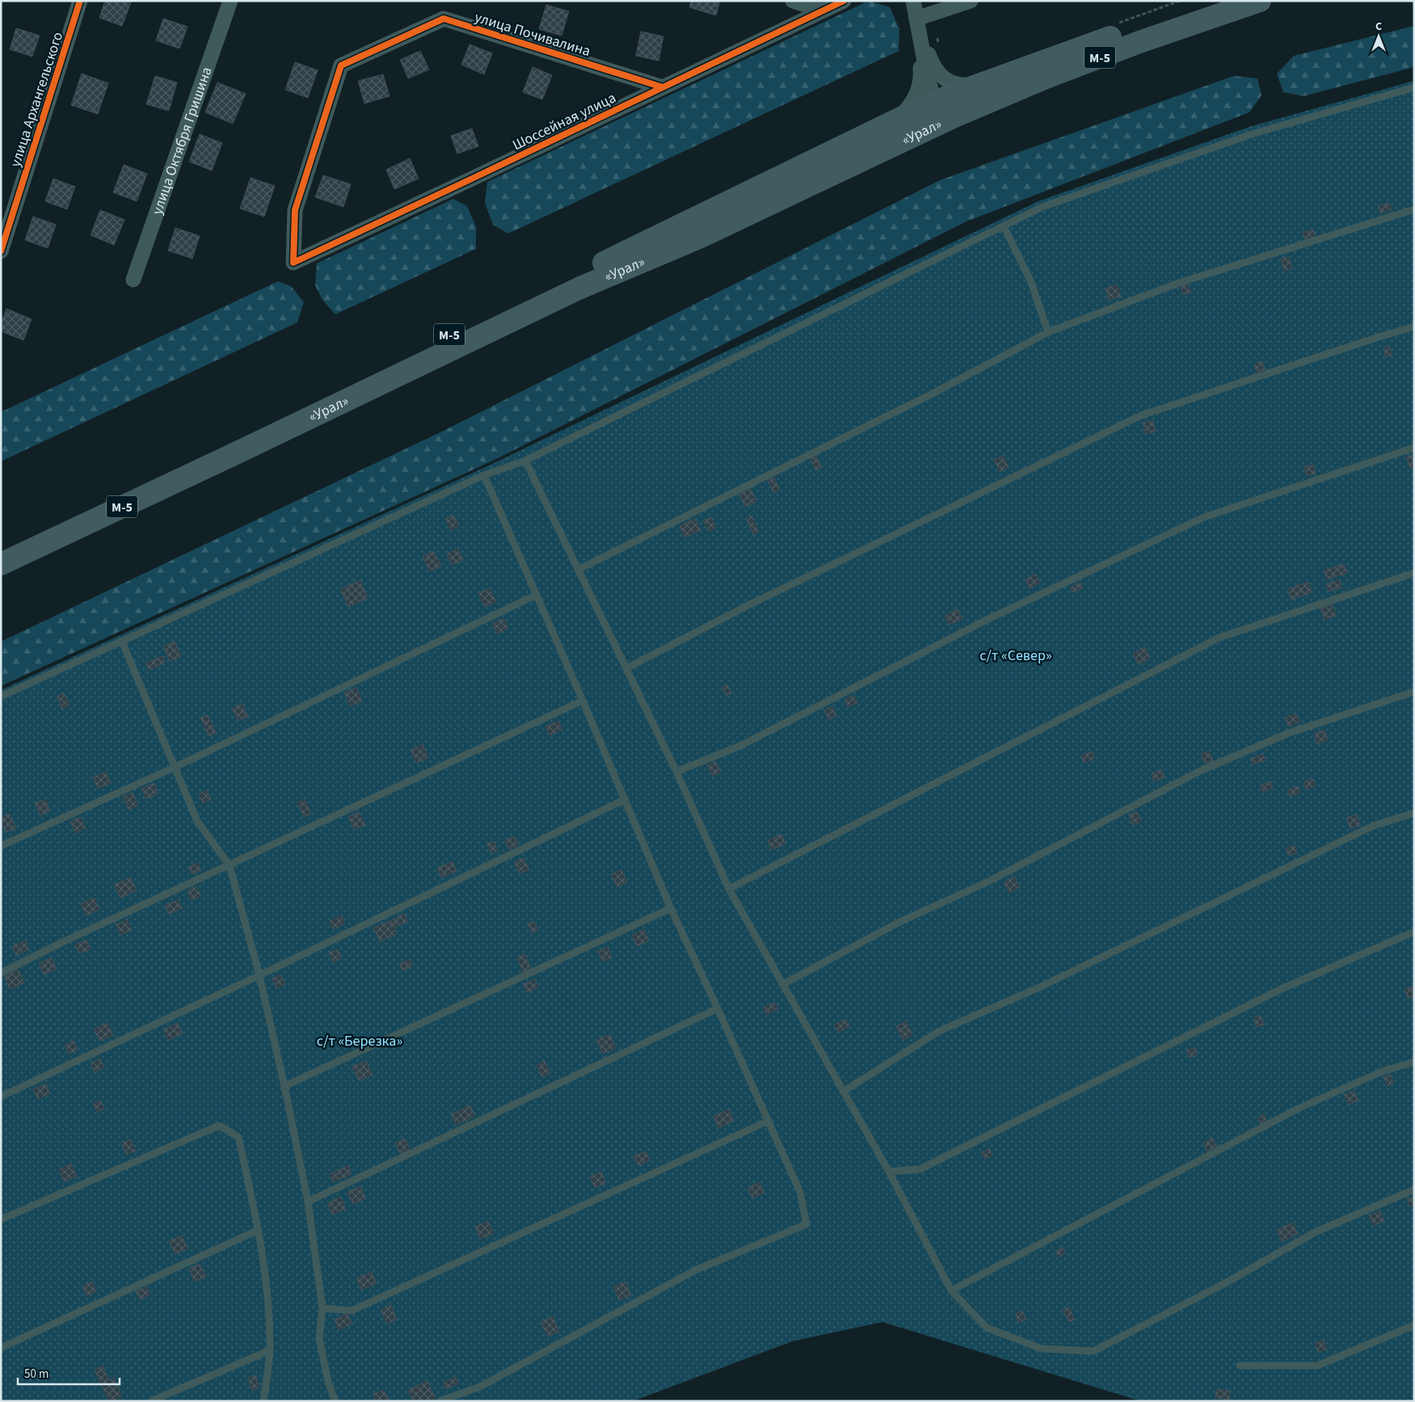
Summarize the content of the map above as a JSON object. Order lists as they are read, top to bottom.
{
  "streets": {
    "highway": ["М-5", "«Урал»"],
    "street": [
      "улица Почивалина",
      "улица Архангельского",
      "Шоссейная улица",
      "улица Октября Гришина"
    ]
  },
  "crossings": [
    ["улица Почивалина", "Шоссейная улица"]
  ],
  "parks": ["с/т «Север»", "с/т «Березка»"],
  "scale_bar": "50 m",
  "north": "top"
}
